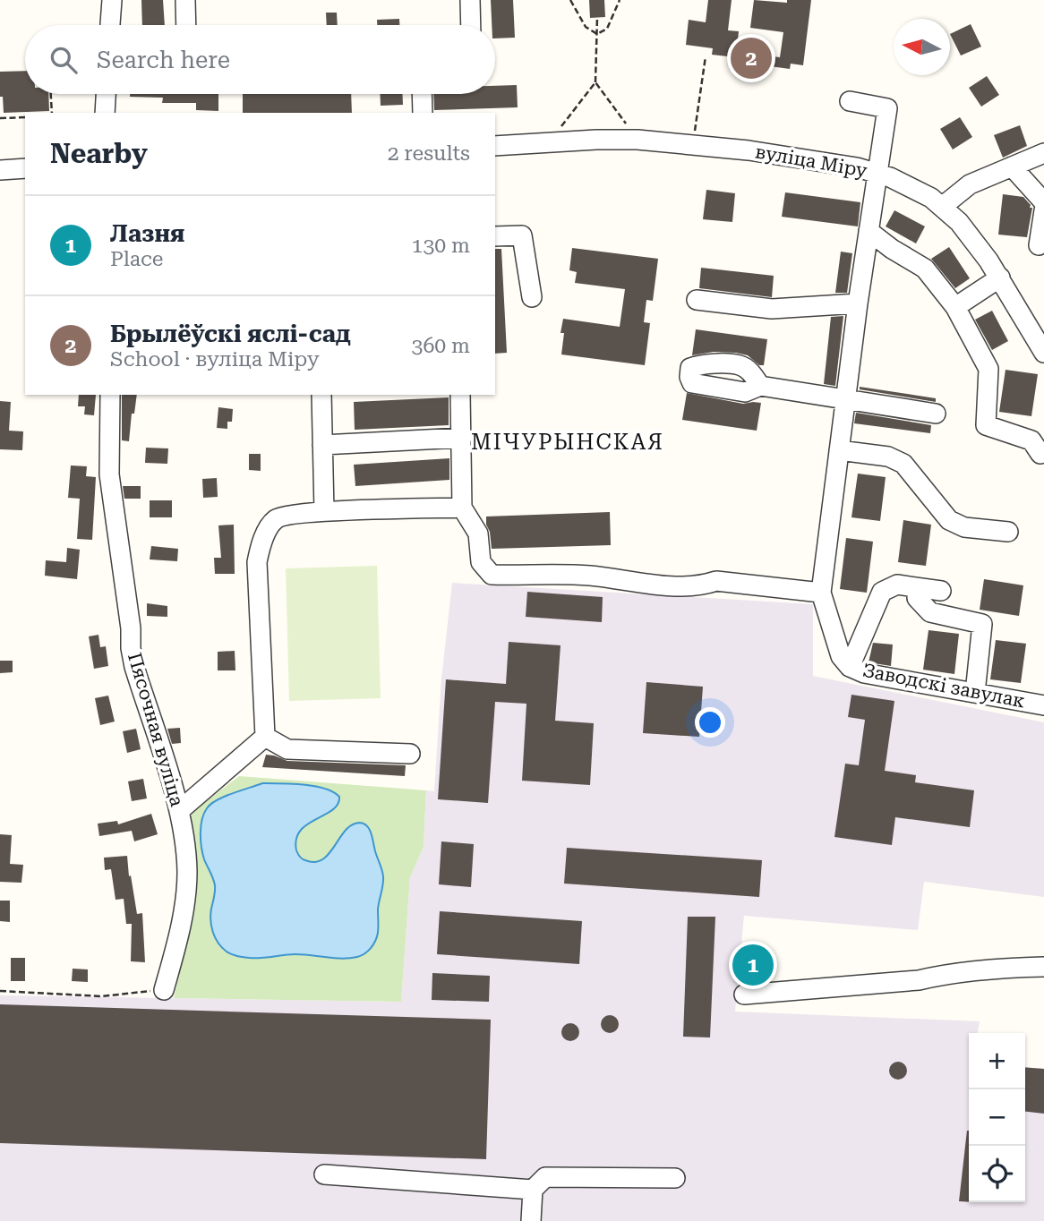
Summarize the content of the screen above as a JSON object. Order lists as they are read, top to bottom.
{
  "streets": {
    "street": ["вуліца Міру", "Заводскі завулак", "Пясочная вуліца"]
  },
  "districts": ["МІЧУРЫНСКАЯ"],
  "north": "left",
  "page": {
    "search": "Search here",
    "pins": ["2", "1"],
    "heading": ["Nearby", "2 results"],
    "list": [
      {
        "mark": "1",
        "name": "Лазня",
        "note": "Place",
        "value": "130 m"
      },
      {
        "mark": "2",
        "name": "Брылёўскі яслі-сад",
        "note": "School · вуліца Міру",
        "value": "360 m"
      }
    ],
    "map_buttons": ["+", "−"]
  }
}
